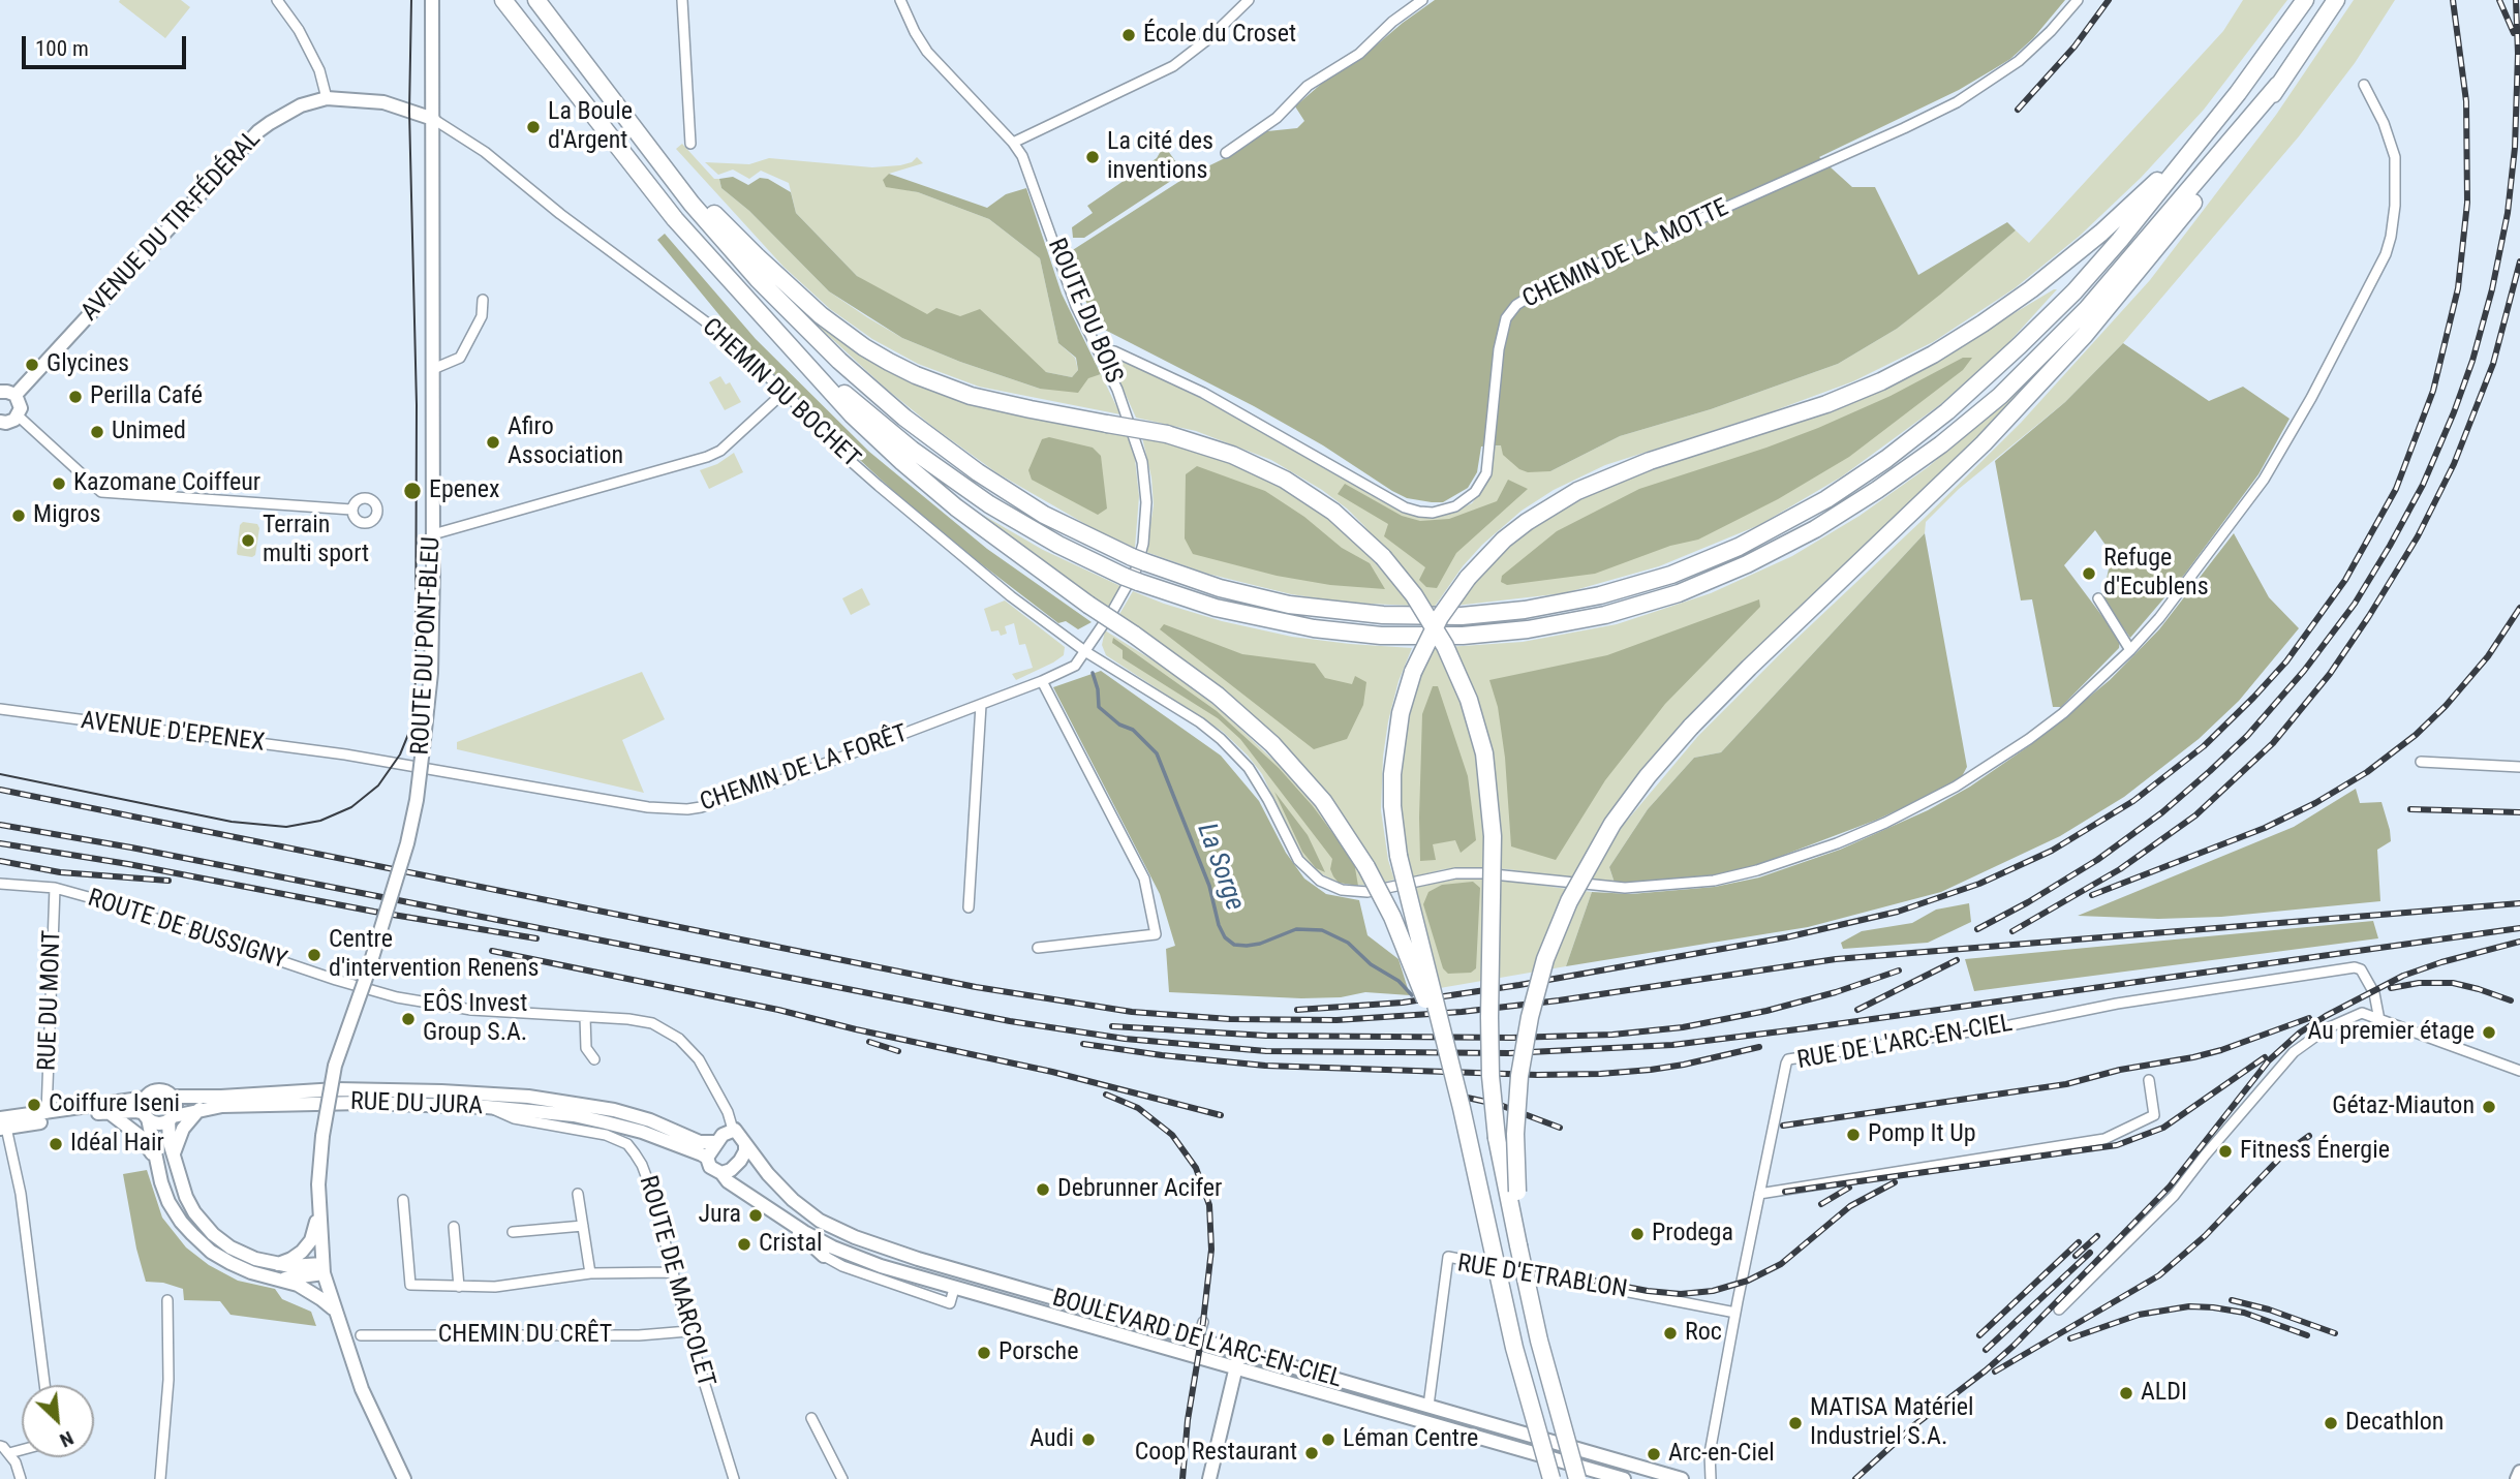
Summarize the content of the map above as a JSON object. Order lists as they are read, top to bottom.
{
  "streets": {
    "main road": [
      "AVENUE DU TIR-FÉDÉRAL",
      "ROUTE DU PONT-BLEU",
      "ROUTE DE BUSSIGNY",
      "RUE DU JURA",
      "BOULEVARD DE L'ARC-EN-CIEL"
    ],
    "street": [
      "CHEMIN DE LA MOTTE",
      "ROUTE DU BOIS",
      "CHEMIN DU BOCHET",
      "AVENUE D'EPENEX",
      "CHEMIN DE LA FORÊT",
      "RUE DU MONT",
      "RUE DE L'ARC-EN-CIEL",
      "RUE D'ETRABLON",
      "ROUTE DE MARCOLET",
      "CHEMIN DU CRÊT"
    ]
  },
  "crossings": [
    ["AVENUE DU TIR-FÉDÉRAL", "CHEMIN DU BOCHET"],
    ["AVENUE DU TIR-FÉDÉRAL", "ROUTE DU PONT-BLEU"],
    ["CHEMIN DE LA MOTTE", "ROUTE DU BOIS"],
    ["ROUTE DU BOIS", "CHEMIN DU BOCHET"],
    ["ROUTE DU BOIS", "CHEMIN DE LA FORÊT"],
    ["CHEMIN DU BOCHET", "ROUTE DU PONT-BLEU"],
    ["CHEMIN DU BOCHET", "CHEMIN DE LA FORÊT"],
    ["AVENUE D'EPENEX", "CHEMIN DE LA FORÊT"],
    ["ROUTE DE BUSSIGNY", "RUE DU MONT"],
    ["ROUTE DE BUSSIGNY", "RUE DU JURA"],
    ["ROUTE DE BUSSIGNY", "BOULEVARD DE L'ARC-EN-CIEL"],
    ["RUE DU JURA", "ROUTE DE MARCOLET"],
    ["RUE DU JURA", "BOULEVARD DE L'ARC-EN-CIEL"],
    ["RUE D'ETRABLON", "BOULEVARD DE L'ARC-EN-CIEL"],
    ["ROUTE DE MARCOLET", "CHEMIN DU CRÊT"]
  ],
  "water": ["La Sorge"],
  "places": [
    "École du Croset",
    "La Boule d'Argent",
    "La cité des inventions",
    "Glycines",
    "Perilla Café",
    "Unimed",
    "Afiro Association",
    "Kazomane Coiffeur",
    "Epenex",
    "Migros",
    "Terrain multi sport",
    "Refuge d'Ecublens",
    "Centre d'intervention Renens",
    "EÔS Invest Group S.A.",
    "Au premier étage",
    "Coiffure Iseni",
    "Gétaz-Miauton",
    "Pomp It Up",
    "Idéal Hair",
    "Fitness Énergie",
    "Debrunner Acifer",
    "Jura",
    "Prodega",
    "Cristal",
    "Roc",
    "Porsche",
    "ALDI",
    "MATISA Matériel Industriel S.A.",
    "Decathlon",
    "Audi",
    "Léman Centre",
    "Coop Restaurant",
    "Arc-en-Ciel"
  ],
  "scale_bar": "100 m",
  "north": "bottom right"
}
